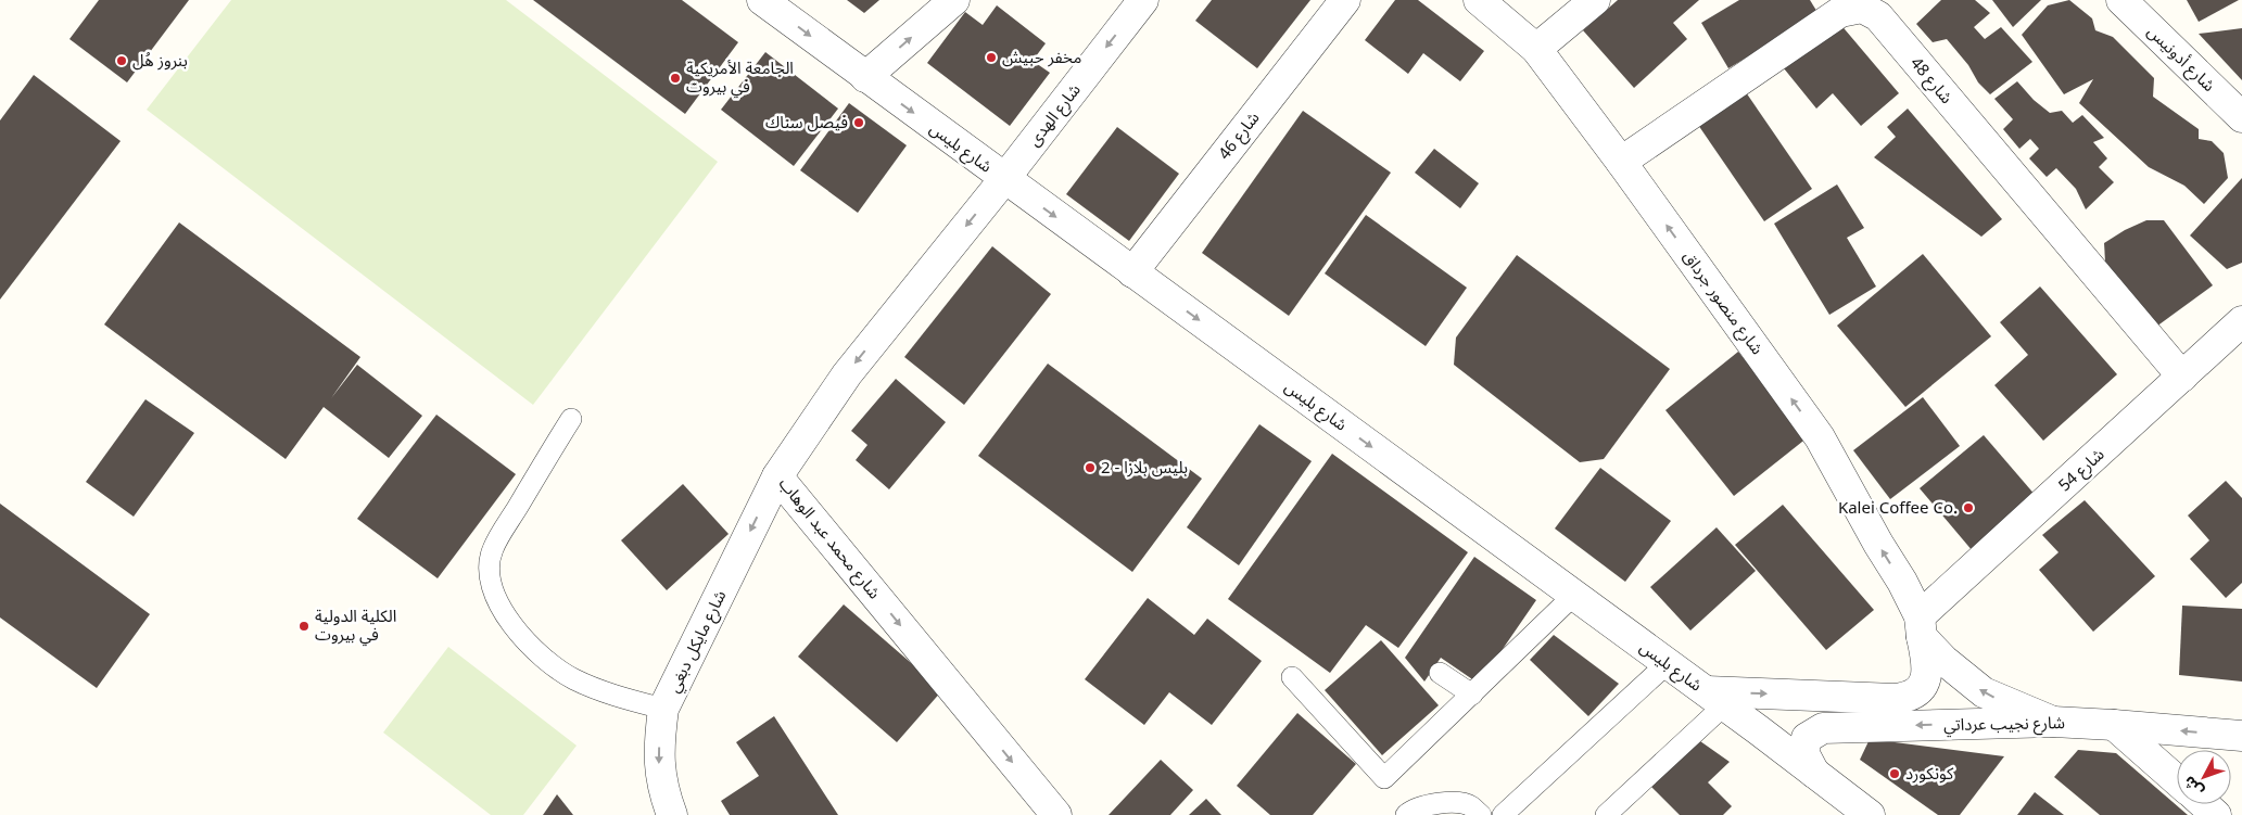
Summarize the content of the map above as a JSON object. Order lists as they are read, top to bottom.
{
  "streets": {
    "street": [
      "شارع أدونيس",
      "شارع 48",
      "شارع الهدى",
      "شارع 46",
      "شارع بليس",
      "شارع منصور جرداق",
      "شارع 54",
      "شارع محمد عبد الوهاب",
      "شارع مايكل دبغي",
      "شارع نجيب عرداتي"
    ]
  },
  "crossings": [
    ["شارع 48", "شارع منصور جرداق"],
    ["شارع 48", "شارع 54"],
    ["شارع الهدى", "شارع بليس"],
    ["شارع الهدى", "شارع محمد عبد الوهاب"],
    ["شارع 46", "شارع بليس"],
    ["شارع بليس", "شارع منصور جرداق"],
    ["شارع بليس", "شارع محمد عبد الوهاب"],
    ["شارع بليس", "شارع نجيب عرداتي"],
    ["شارع منصور جرداق", "شارع 54"],
    ["شارع منصور جرداق", "شارع نجيب عرداتي"],
    ["شارع محمد عبد الوهاب", "شارع مايكل دبغي"]
  ],
  "one_way": ["شارع بليس", "شارع مايكل دبغي", "شارع نجيب عرداتي"],
  "places": [
    "مخفر حبيش",
    "بنروز هُل",
    "الجامعة الأمريكية في بيروت",
    "فيصل سناك",
    "2 - بليس بلازا",
    "Kalei Coffee Co.",
    "الكلية الدولية في بيروت",
    "كونكورد"
  ],
  "north": "bottom left"
}
